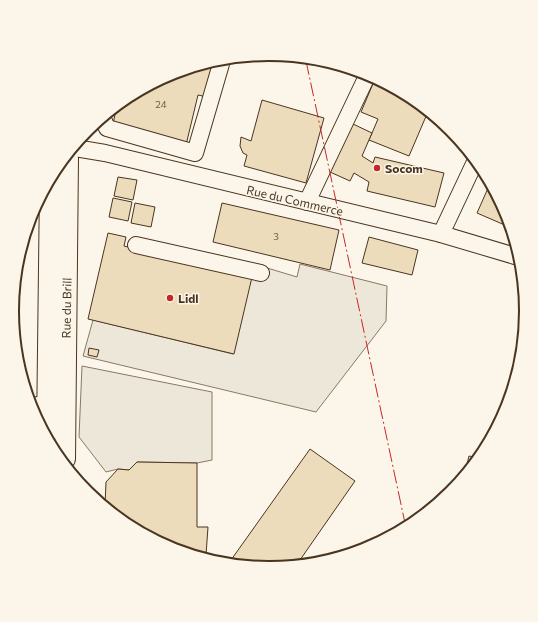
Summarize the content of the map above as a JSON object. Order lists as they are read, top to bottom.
{
  "streets": {
    "main road": ["Rue du Brill"],
    "street": ["Rue du Commerce"]
  },
  "places": ["Socom", "Lidl"],
  "house_numbers": ["24", "3"]
}
